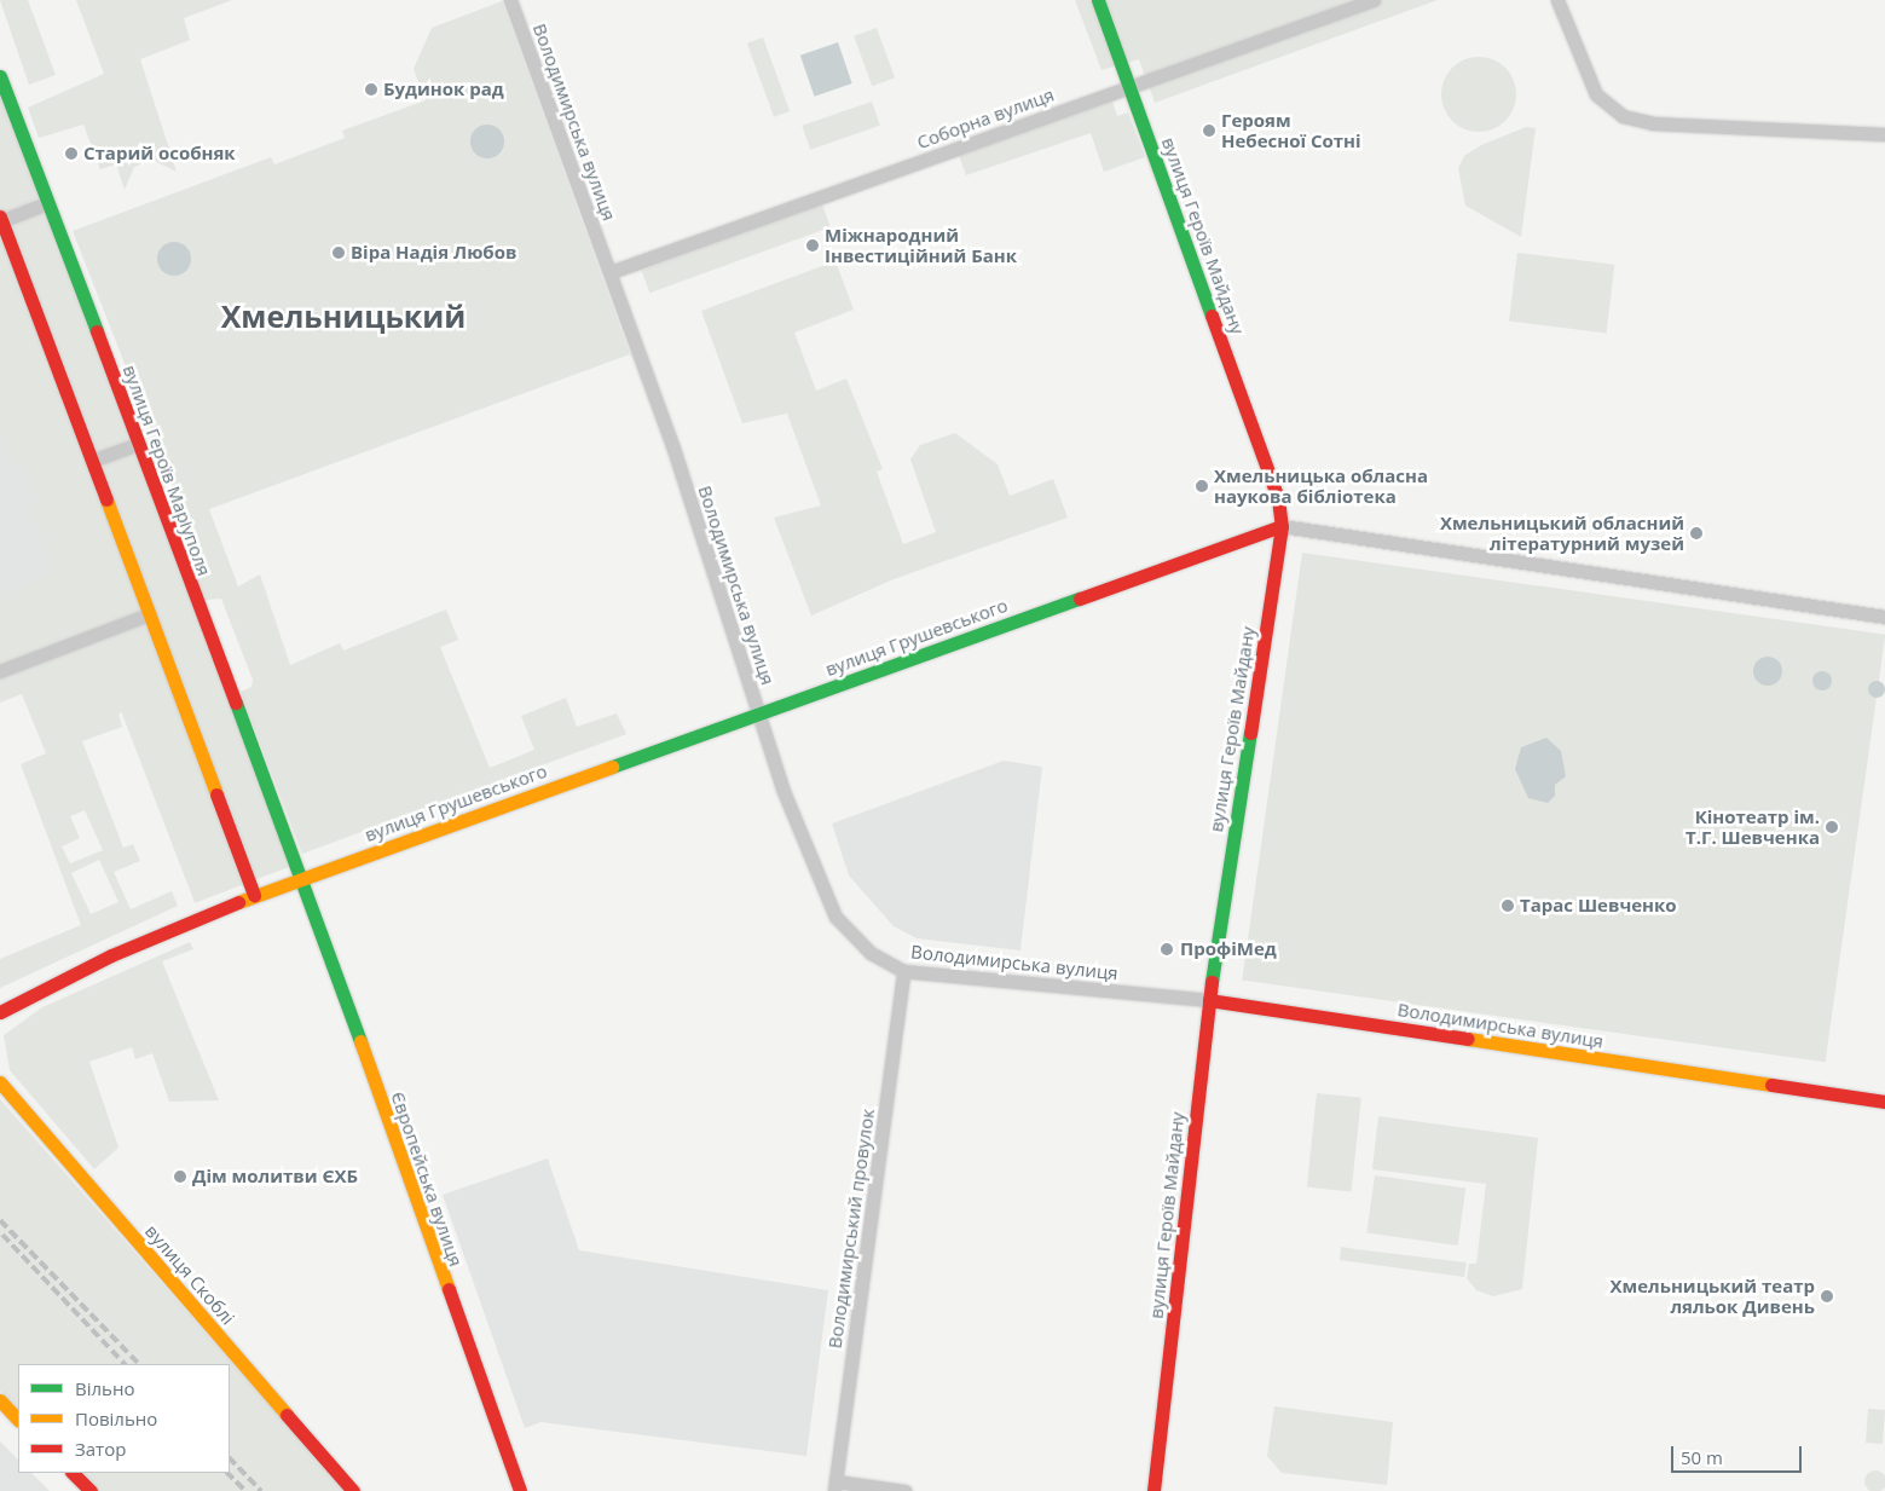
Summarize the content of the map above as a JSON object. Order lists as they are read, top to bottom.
{
  "streets": {
    "street": [
      "Соборна вулиця",
      "Володимирська вулиця",
      "вулиця Героїв Майдану",
      "вулиця Героїв Маріуполя",
      "вулиця Грушевського",
      "Європейська вулиця",
      "Володимирський провулок",
      "вулиця Скоблі"
    ]
  },
  "crossings": [
    ["Соборна вулиця", "Володимирська вулиця"],
    ["Соборна вулиця", "вулиця Героїв Майдану"],
    ["Володимирська вулиця", "вулиця Героїв Майдану"],
    ["Володимирська вулиця", "вулиця Грушевського"],
    ["Володимирська вулиця", "Володимирський провулок"],
    ["вулиця Героїв Майдану", "вулиця Грушевського"],
    ["вулиця Героїв Маріуполя", "вулиця Грушевського"],
    ["вулиця Героїв Маріуполя", "Європейська вулиця"],
    ["вулиця Грушевського", "Європейська вулиця"]
  ],
  "districts": ["Хмельницький"],
  "places": [
    "Будинок рад",
    "Героям Небесної Сотні",
    "Старий особняк",
    "Міжнародний Інвестиційний Банк",
    "Віра Надія Любов",
    "Хмельницька обласна наукова бібліотека",
    "Хмельницький обласний літературний музей",
    "Кінотеатр ім. Т.Г. Шевченка",
    "Тарас Шевченко",
    "ПрофіМед",
    "Дім молитви ЄХБ",
    "Хмельницький театр ляльок Дивень"
  ],
  "legend": ["Вільно", "Повільно", "Затор"],
  "scale_bar": "50 m"
}
